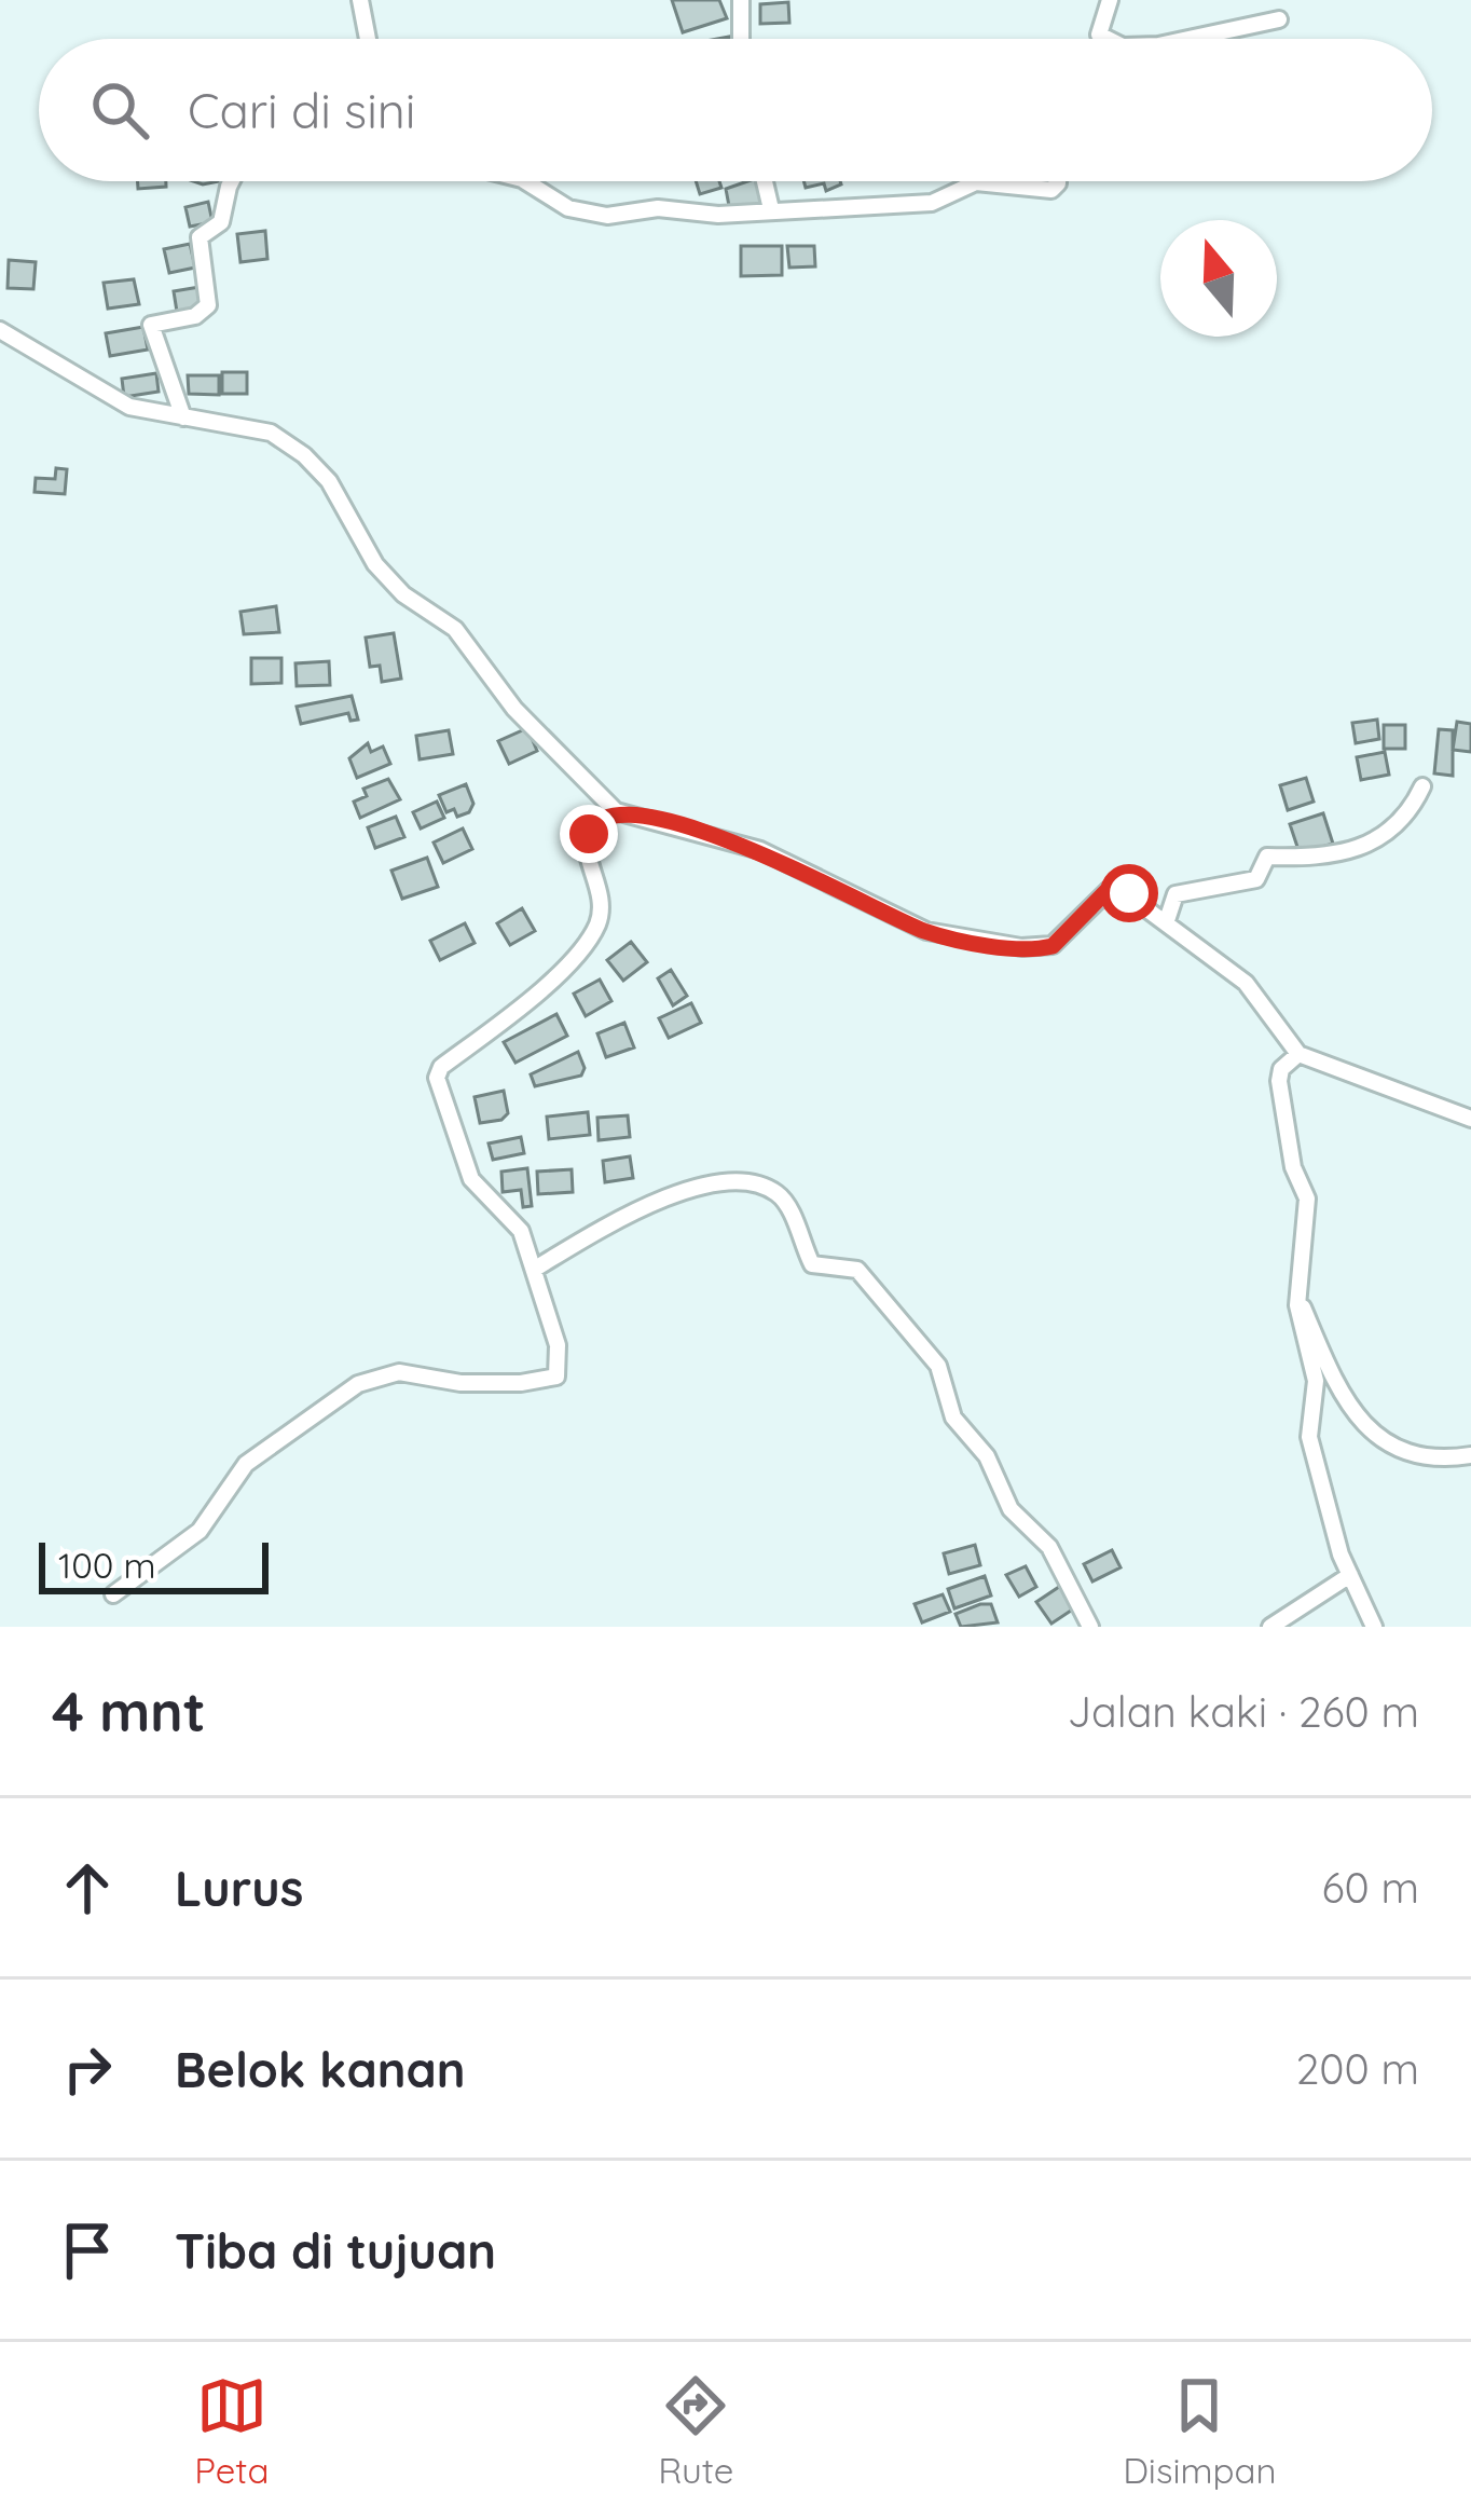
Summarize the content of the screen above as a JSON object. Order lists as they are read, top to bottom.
{
  "scale_bar": "100 m",
  "north": "top",
  "page": {
    "search": "Cari di sini",
    "scale": "100 m",
    "heading": ["4 mnt", "Jalan kaki · 260 m"],
    "list": [
      ["Lurus", "60 m"],
      ["Belok kanan", "200 m"],
      "Tiba di tujuan"
    ],
    "nav": ["Peta", "Rute", "Disimpan"]
  }
}
